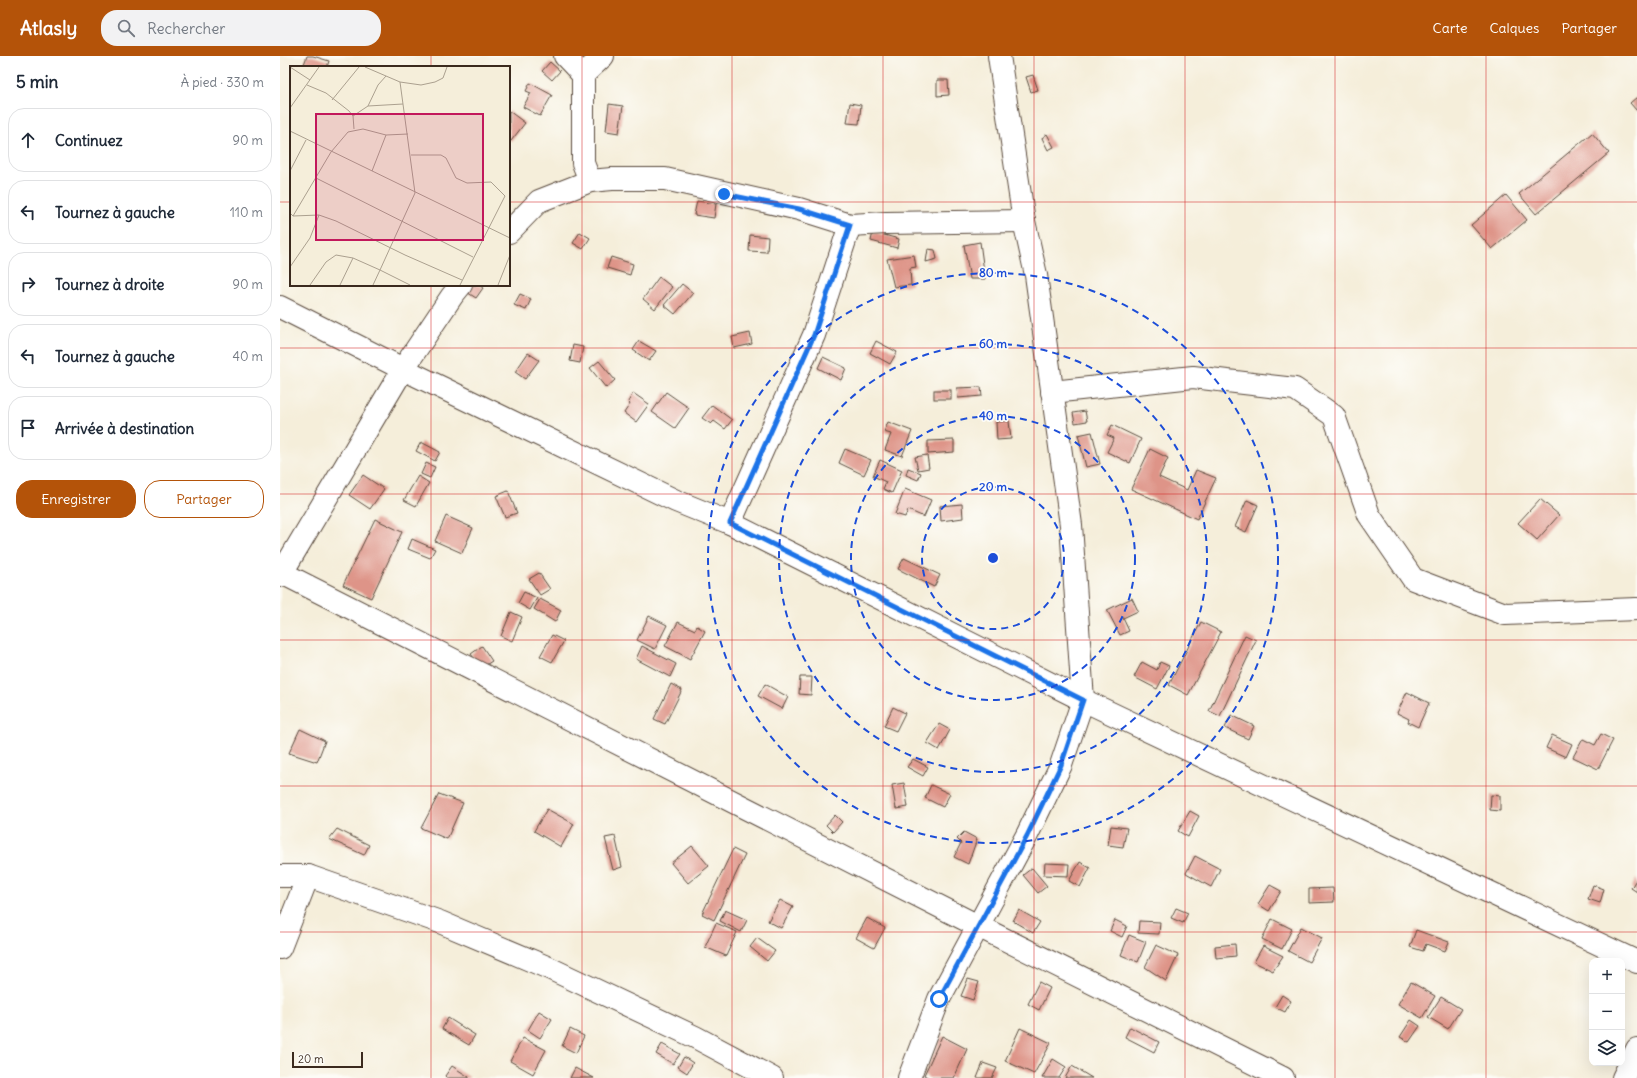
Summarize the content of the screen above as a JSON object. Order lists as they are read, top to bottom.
{
  "scale_bar": "20 m",
  "page": {
    "header": "Atlasly",
    "search": "Rechercher",
    "nav": ["Carte", "Calques", "Partager"],
    "heading": ["5 min", "À pied · 330 m"],
    "list": [
      ["Continuez", "90 m"],
      ["Tournez à gauche", "110 m"],
      ["Tournez à droite", "90 m"],
      ["Tournez à gauche", "40 m"],
      "Arrivée à destination"
    ],
    "buttons": ["Enregistrer", "Partager"],
    "map_buttons": ["+", "−"],
    "scale": "20 m"
  },
  "rings": [
    "80 m",
    "60 m",
    "40 m",
    "20 m"
  ]
}
